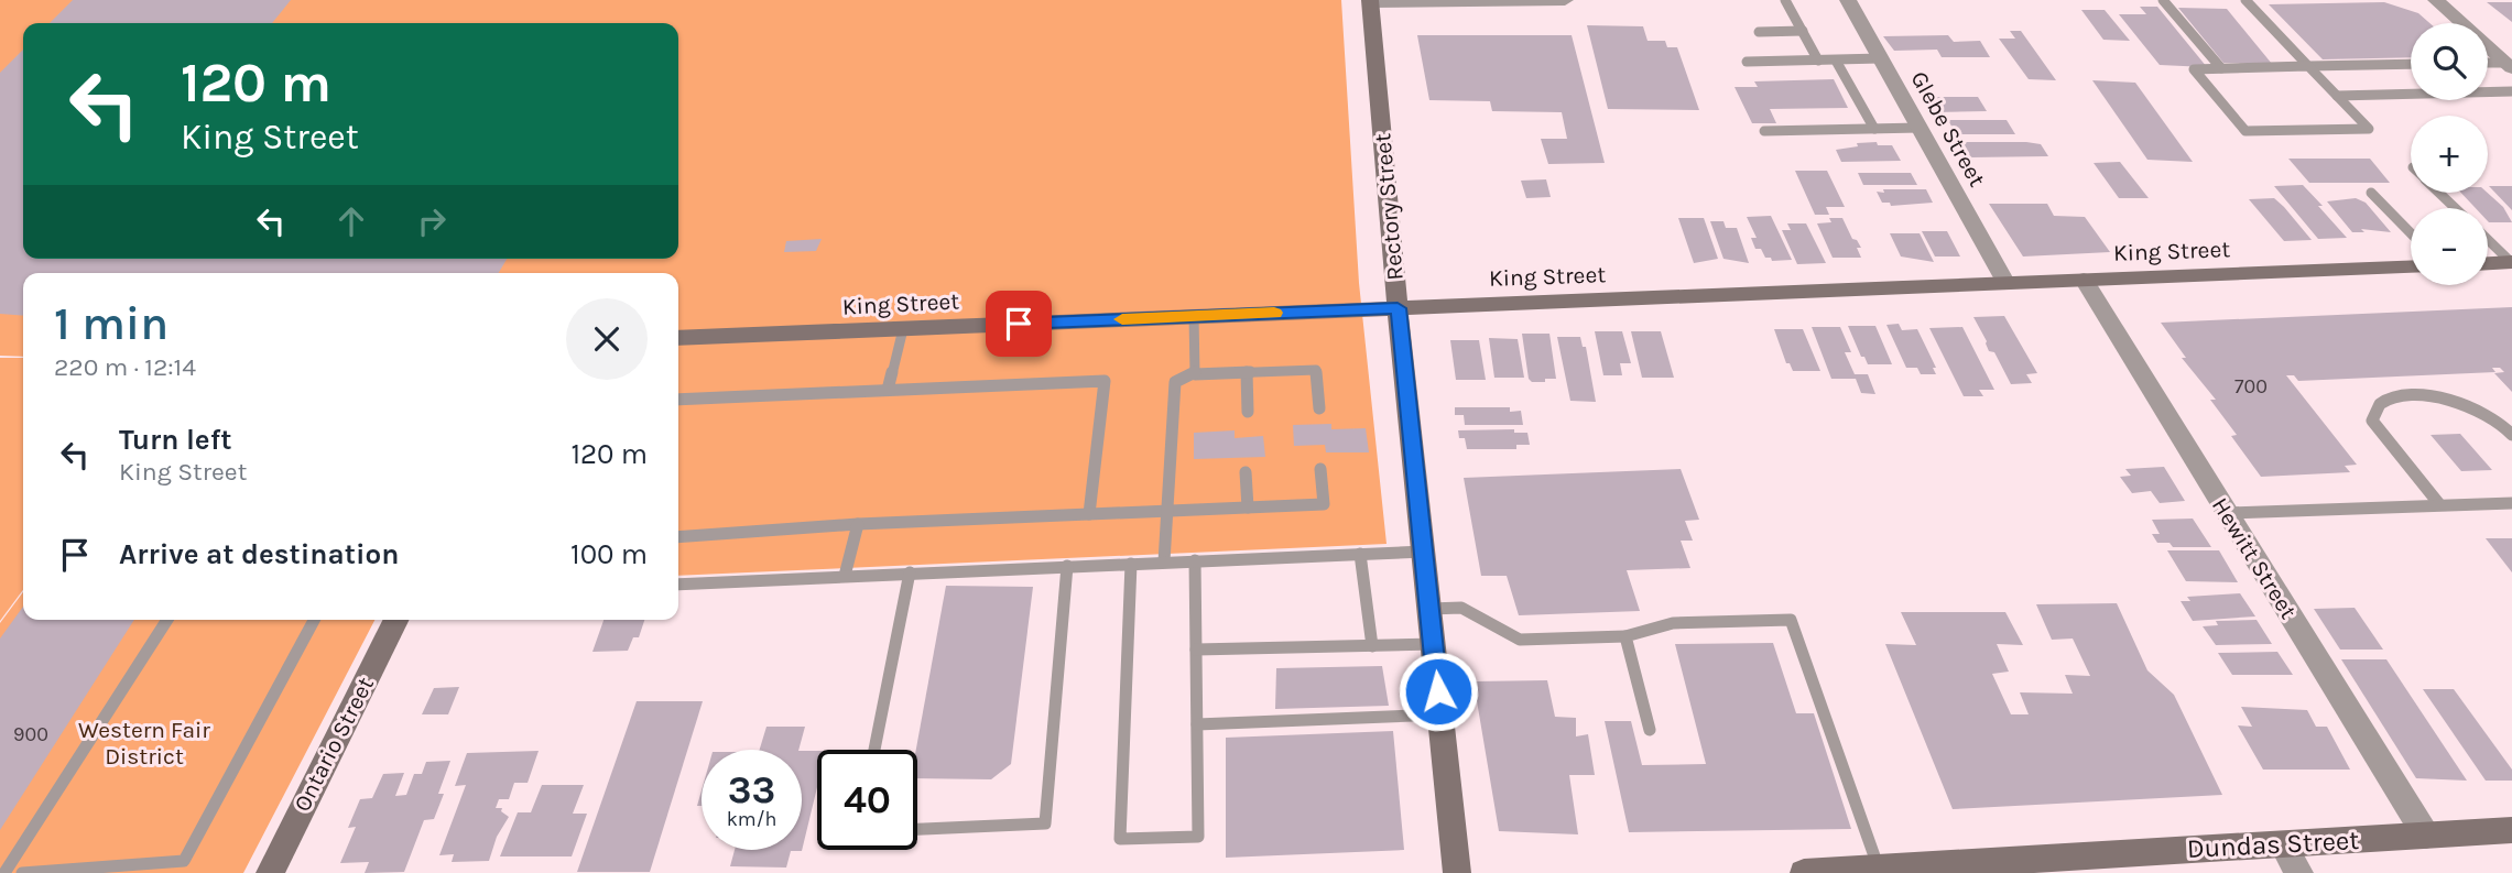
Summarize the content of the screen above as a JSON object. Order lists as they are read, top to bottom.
{
  "streets": {
    "street": [
      "Glebe Street",
      "Rectory Street",
      "King Street",
      "Hewitt Street",
      "Ontario Street",
      "Dundas Street"
    ]
  },
  "crossings": [
    ["Glebe Street", "King Street"],
    ["Rectory Street", "King Street"],
    ["King Street", "Hewitt Street"],
    ["Hewitt Street", "Dundas Street"]
  ],
  "parks": ["Western Fair District"],
  "house_numbers": ["700", "900"],
  "page": {
    "map_buttons": ["+", "−"],
    "turn": ["120 m", "King Street"],
    "heading": ["1 min", "220 m · 12:14"],
    "list": [
      {
        "name": "Turn left",
        "note": "King Street",
        "value": "120 m"
      },
      {
        "name": "Arrive at destination",
        "value": "100 m"
      }
    ],
    "speed": "33 km/h",
    "limit": "40"
  }
}
